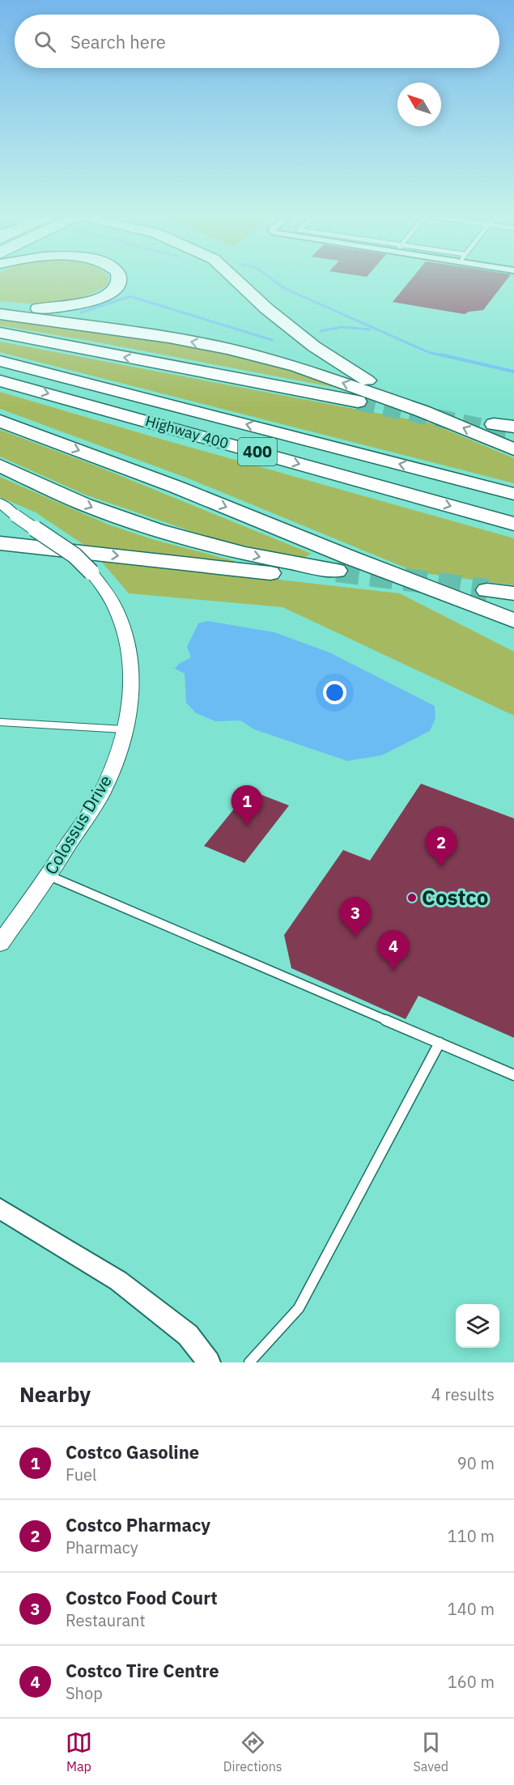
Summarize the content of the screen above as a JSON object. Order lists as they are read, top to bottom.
{
  "streets": {
    "highway": ["Highway 400", "400"],
    "street": ["Colossus Drive"]
  },
  "places": ["Costco"],
  "north": "top left",
  "page": {
    "search": "Search here",
    "pins": [
      "1",
      "2",
      "3",
      "4"
    ],
    "heading": ["Nearby", "4 results"],
    "list": [
      {
        "mark": "1",
        "name": "Costco Gasoline",
        "note": "Fuel",
        "value": "90 m"
      },
      {
        "mark": "2",
        "name": "Costco Pharmacy",
        "note": "Pharmacy",
        "value": "110 m"
      },
      {
        "mark": "3",
        "name": "Costco Food Court",
        "note": "Restaurant",
        "value": "140 m"
      },
      {
        "mark": "4",
        "name": "Costco Tire Centre",
        "note": "Shop",
        "value": "160 m"
      }
    ],
    "nav": ["Map", "Directions", "Saved"]
  }
}
